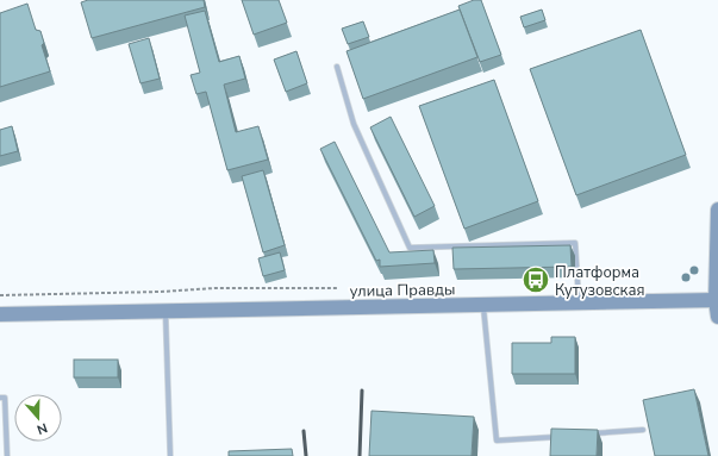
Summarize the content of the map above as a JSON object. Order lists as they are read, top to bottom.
{
  "streets": {
    "street": ["улица Правды"]
  },
  "places": {
    "bus stop": ["Платформа Кутузовская"]
  },
  "north": "bottom"
}
